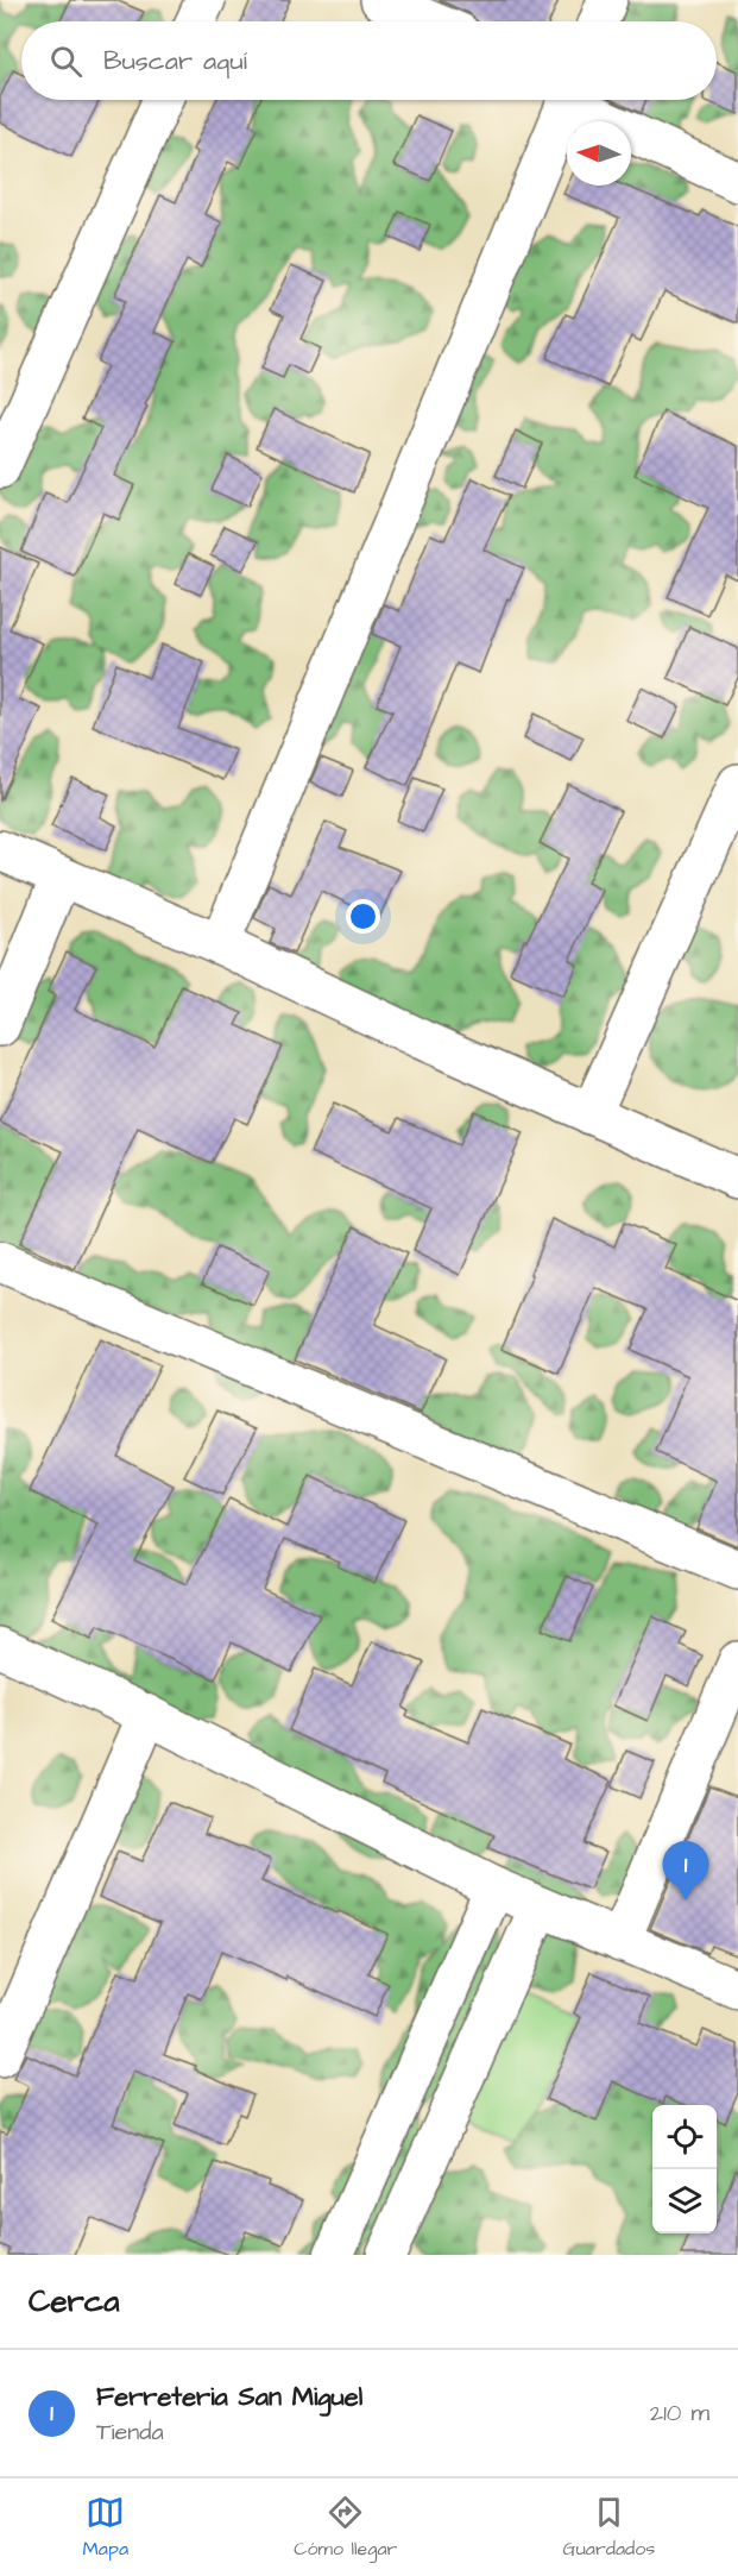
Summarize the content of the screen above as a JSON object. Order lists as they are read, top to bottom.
{
  "north": "left",
  "page": {
    "search": "Buscar aquí",
    "pins": "1",
    "heading": "Cerca",
    "list": [
      {
        "mark": "1",
        "name": "Ferreteria San Miguel",
        "note": "Tienda",
        "value": "210 m"
      }
    ],
    "nav": ["Mapa", "Cómo llegar", "Guardados"]
  }
}
